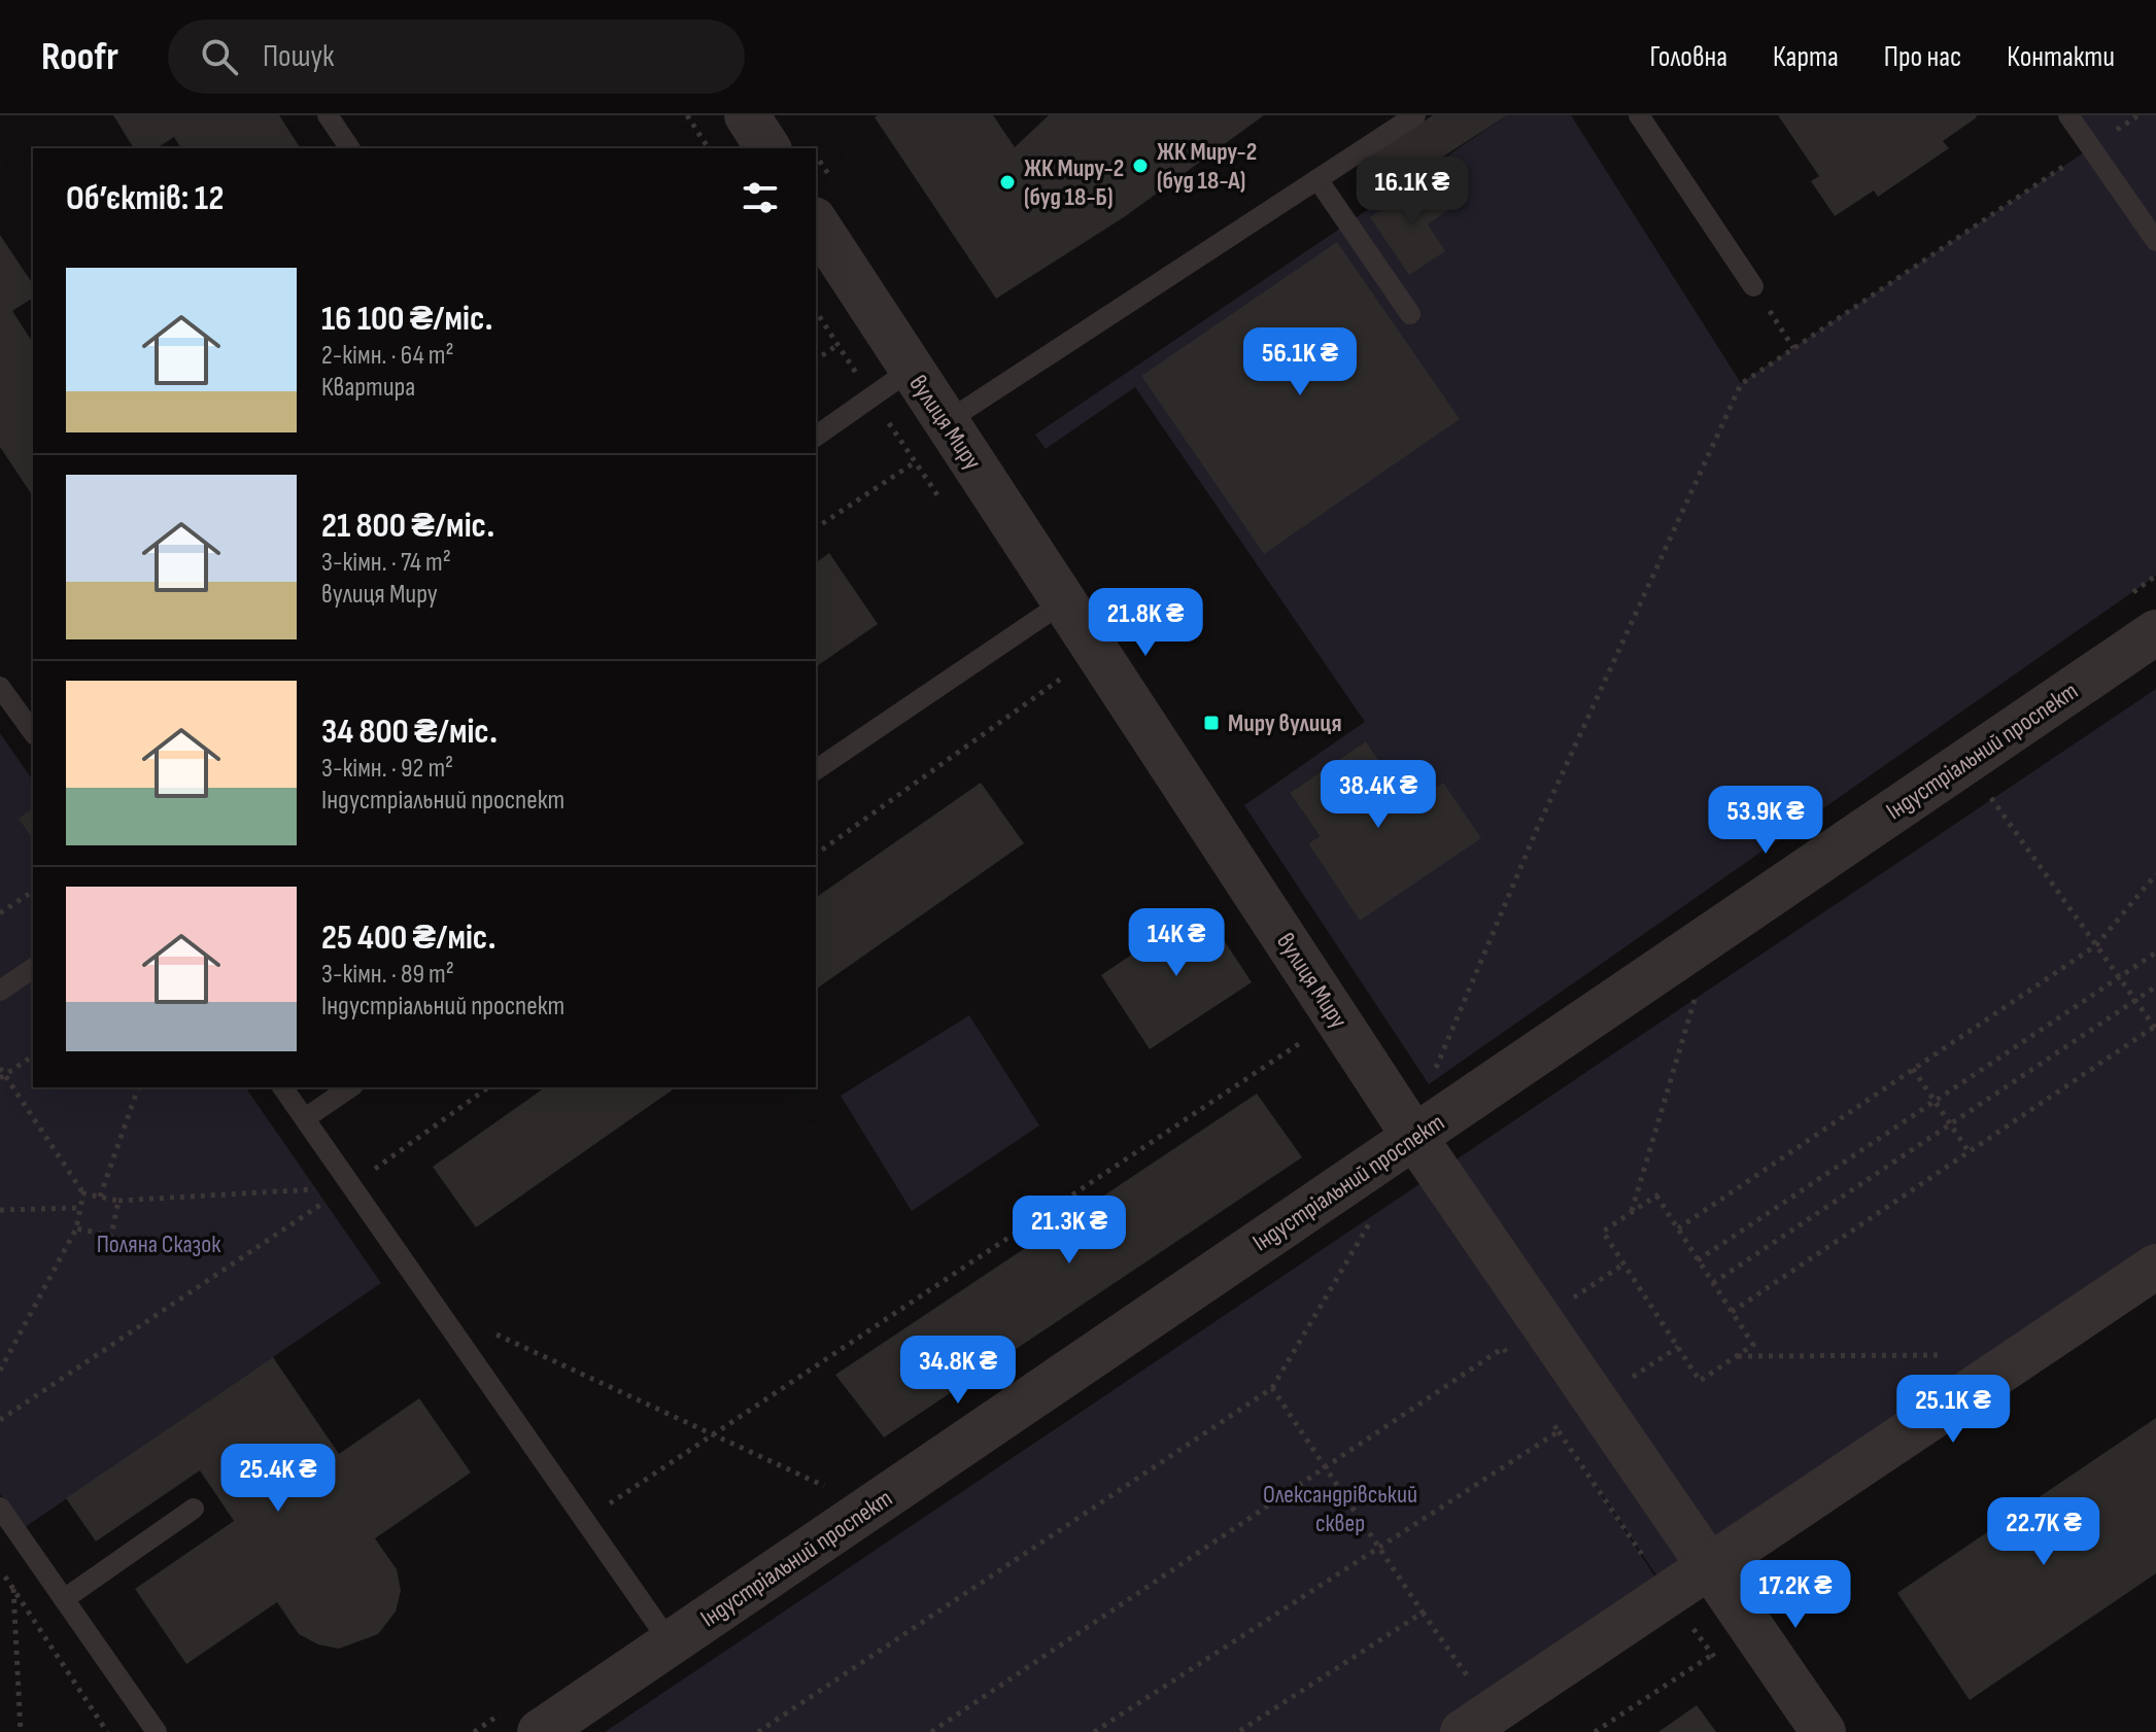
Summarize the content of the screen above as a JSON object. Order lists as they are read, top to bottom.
{
  "streets": {
    "street": ["вулиця Миру", "Індустріальний проспект"]
  },
  "crossings": [
    ["вулиця Миру", "Індустріальний проспект"]
  ],
  "parks": ["Поляна Сказок", "Олександрівський сквер"],
  "places": {
    "other": ["ЖК Миру-2 (буд 18-А)", "ЖК Миру-2 (буд 18-Б)"],
    "transit": ["Миру вулиця"]
  },
  "page": {
    "header": "Roofr",
    "search": "Пошук",
    "nav": [
      "Головна",
      "Карта",
      "Про нас",
      "Контакти"
    ],
    "heading": "Об’єктів: 12",
    "price": [
      "16.1K ₴",
      "56.1K ₴",
      "21.8K ₴",
      "38.4K ₴",
      "53.9K ₴",
      "14K ₴",
      "21.3K ₴",
      "34.8K ₴",
      "25.1K ₴",
      "25.4K ₴",
      "22.7K ₴",
      "17.2K ₴"
    ],
    "list": [
      {
        "name": "16 100 ₴/міс.",
        "note": "2-кімн. · 64 m² · Квартира"
      },
      {
        "name": "21 800 ₴/міс.",
        "note": "3-кімн. · 74 m² · вулиця Миру"
      },
      {
        "name": "34 800 ₴/міс.",
        "note": "3-кімн. · 92 m² · Індустріальний проспект"
      },
      {
        "name": "25 400 ₴/міс.",
        "note": "3-кімн. · 89 m² · Індустріальний проспект"
      }
    ]
  }
}
